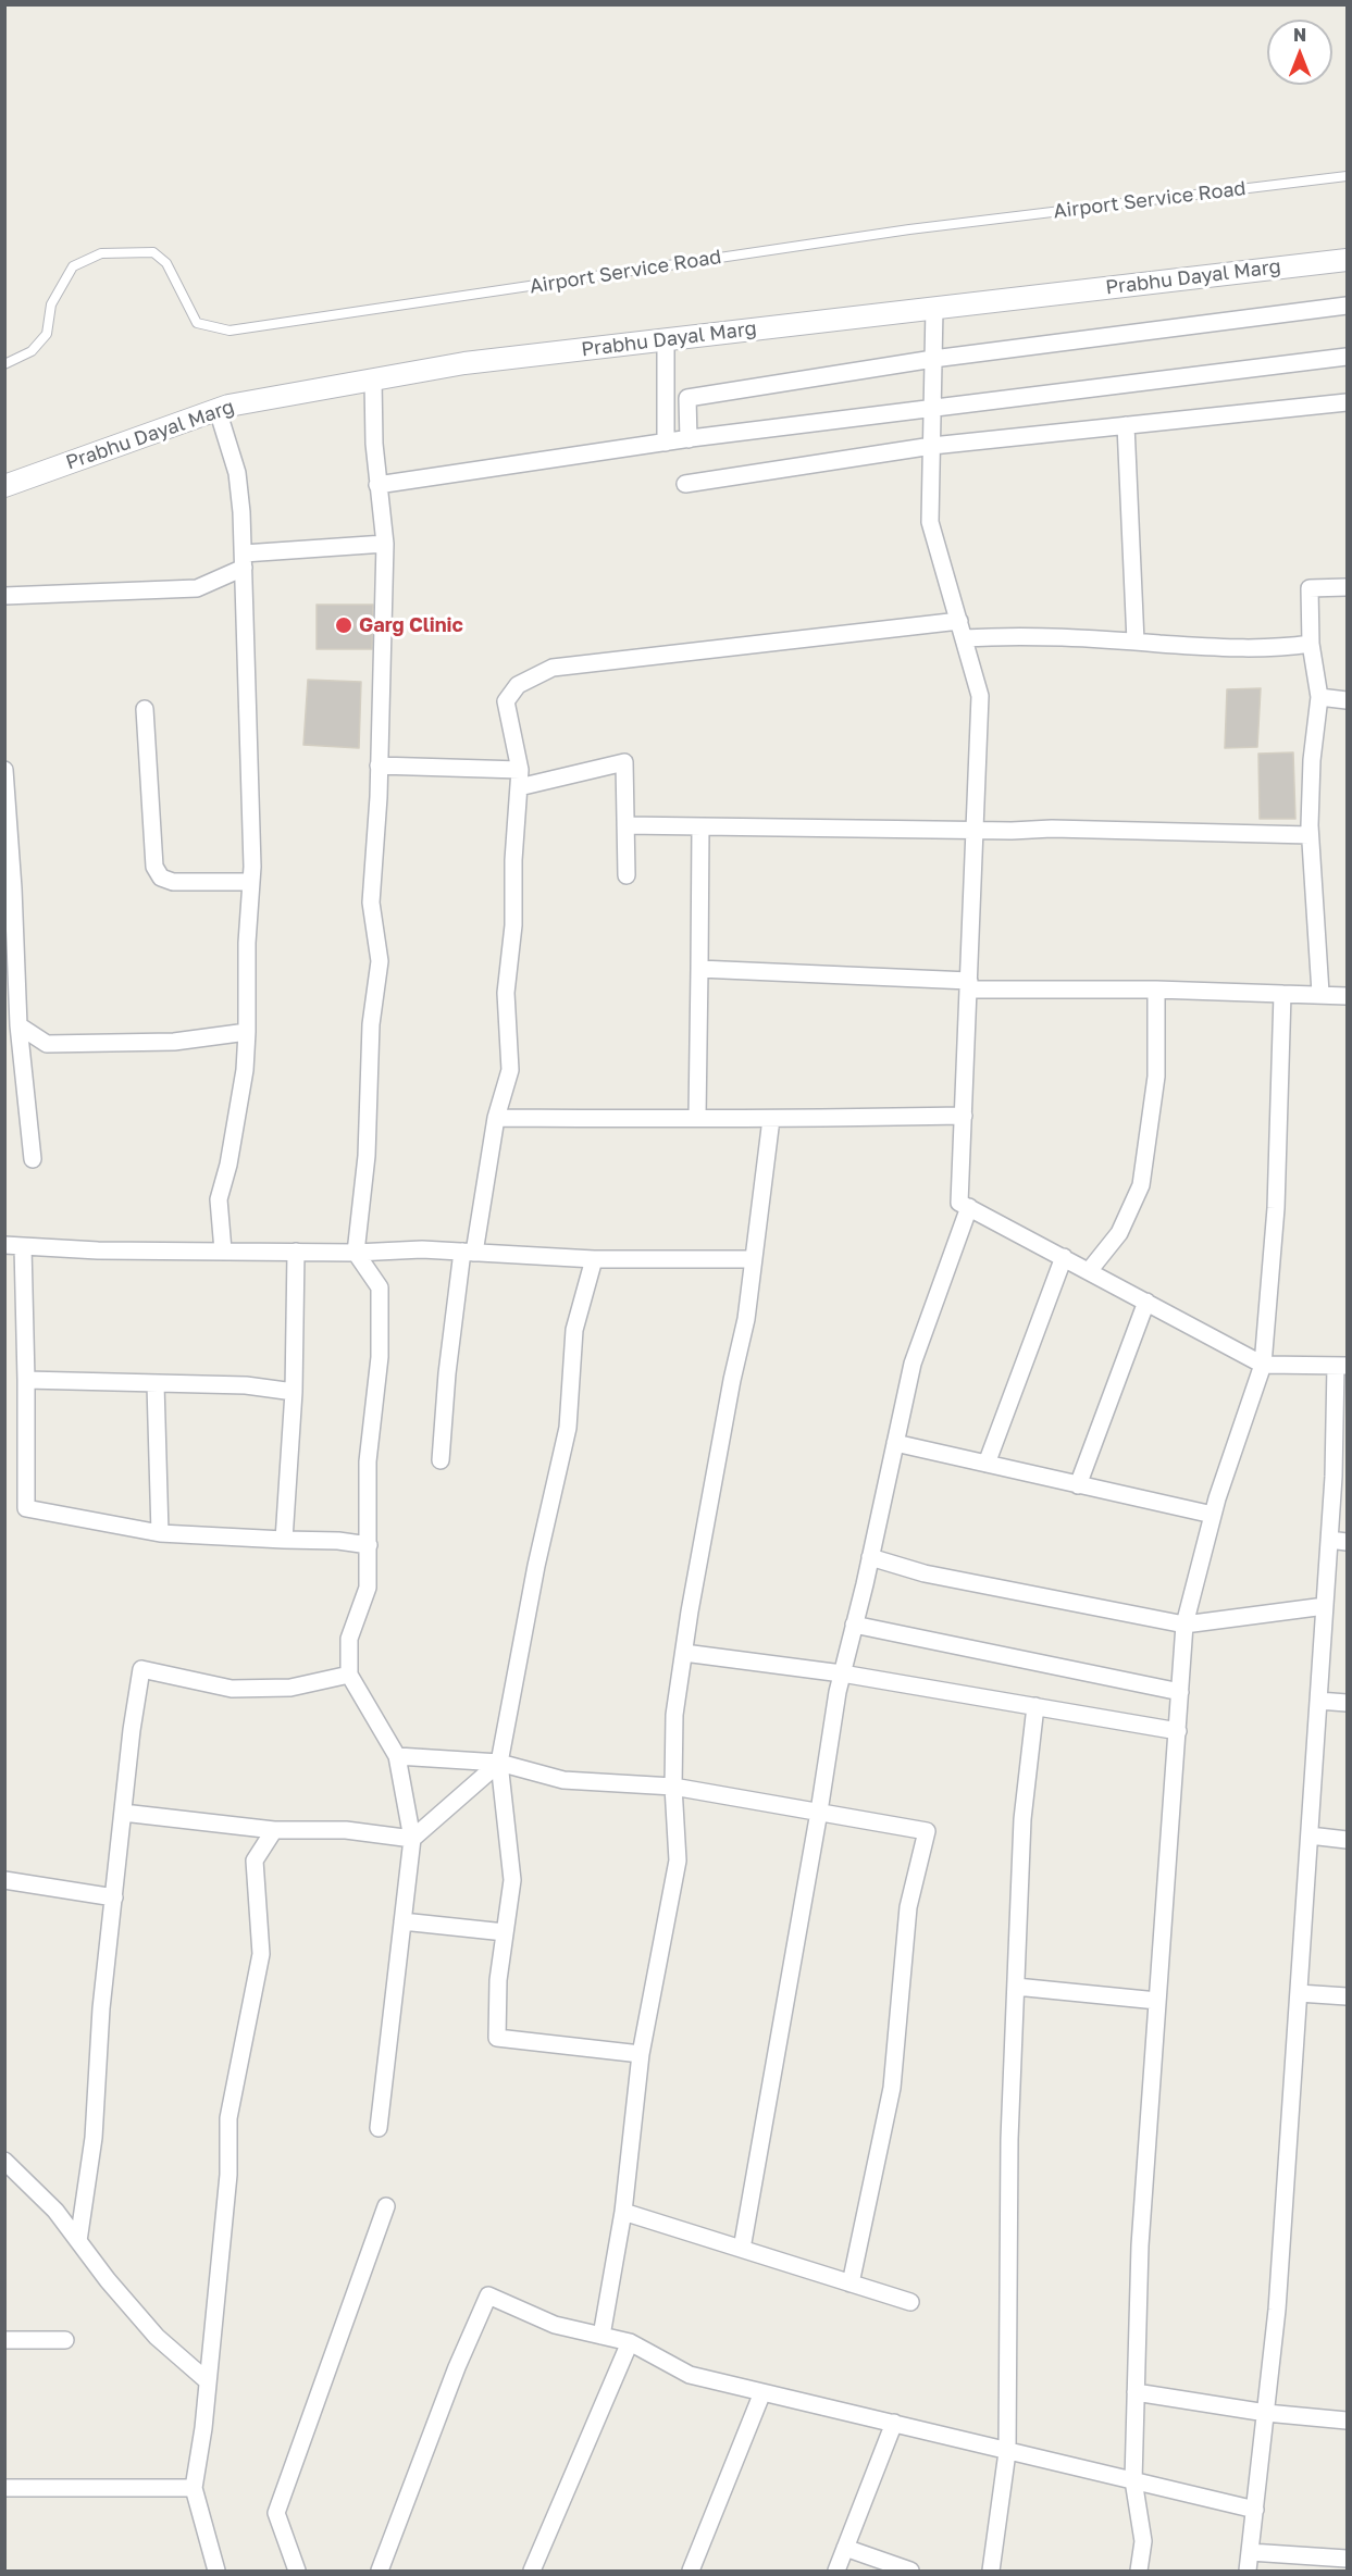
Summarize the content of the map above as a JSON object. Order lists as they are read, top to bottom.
{
  "streets": {
    "street": ["Prabhu Dayal Marg"],
    "lane": ["Airport Service Road"]
  },
  "places": ["Garg Clinic"],
  "north": "top"
}
